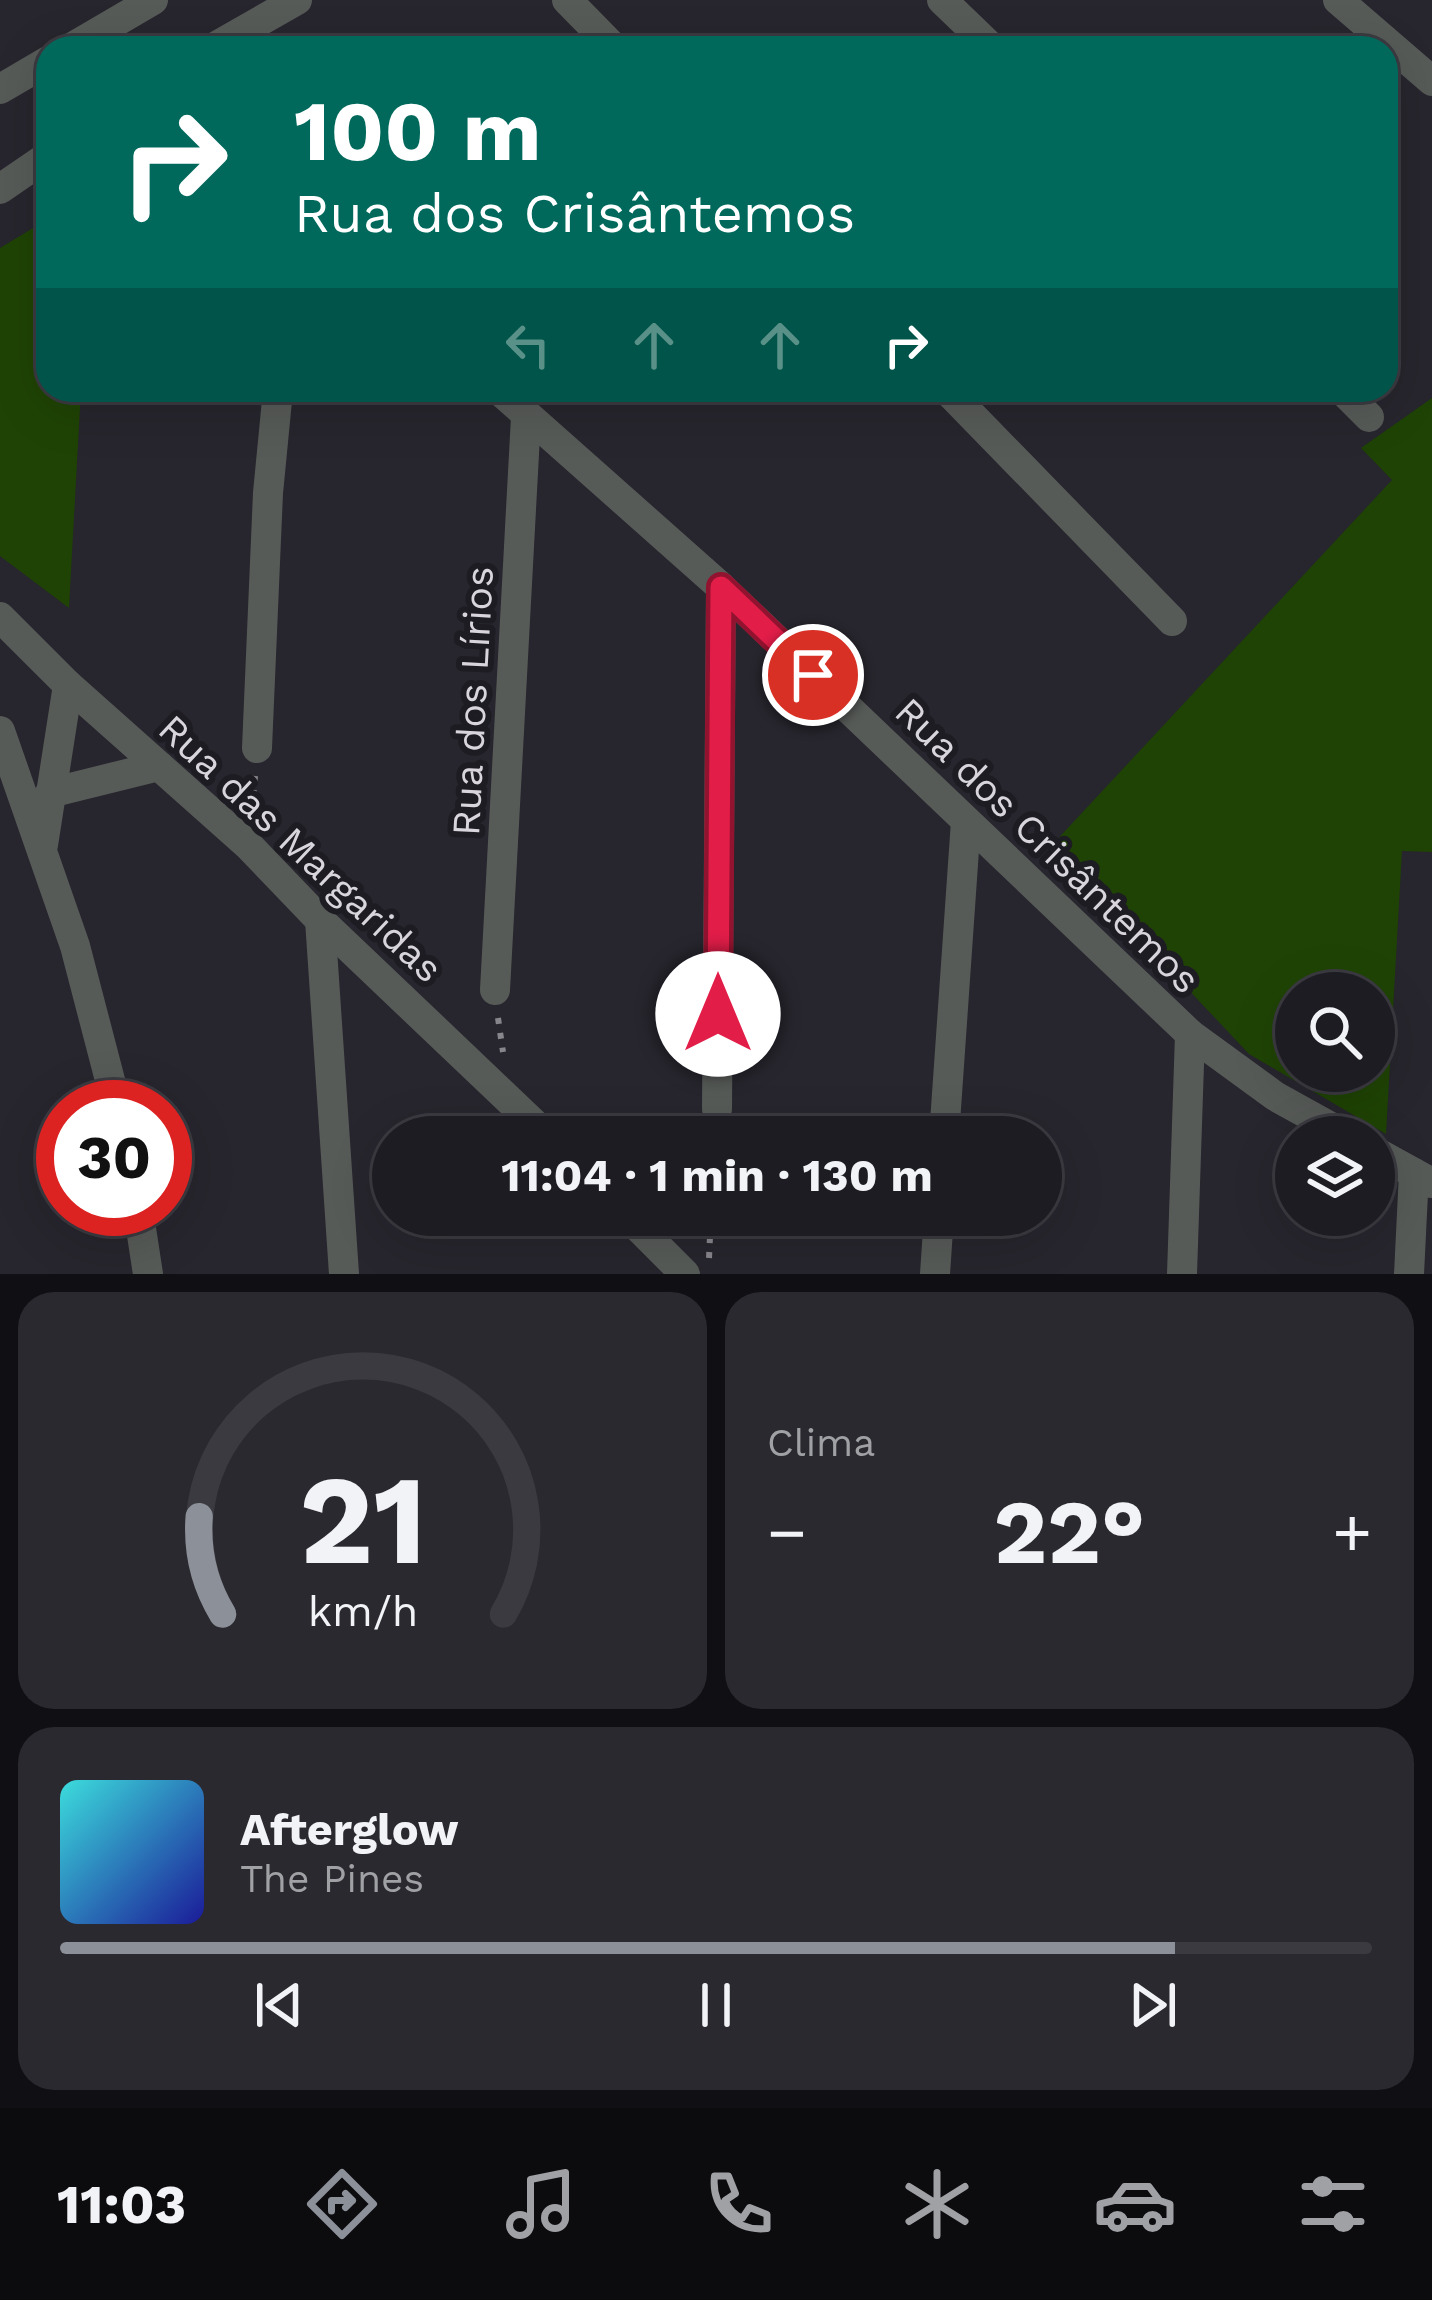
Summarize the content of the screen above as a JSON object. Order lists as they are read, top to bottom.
{
  "streets": {
    "street": ["Rua dos Lírios", "Rua dos Crisântemos", "Rua das Margaridas"]
  },
  "crossings": [
    ["Rua dos Lírios", "Rua dos Crisântemos"]
  ],
  "page": {
    "turn": ["100 m", "Rua dos Crisântemos"],
    "limit": "30",
    "trip": "11:04 · 1 min · 130 m",
    "tile": "Clima",
    "heat": ["−", "22°", "+"],
    "song": ["Afterglow", "The Pines"],
    "tabs": "11:03",
    "gauge": ["21", "km/h"]
  }
}
